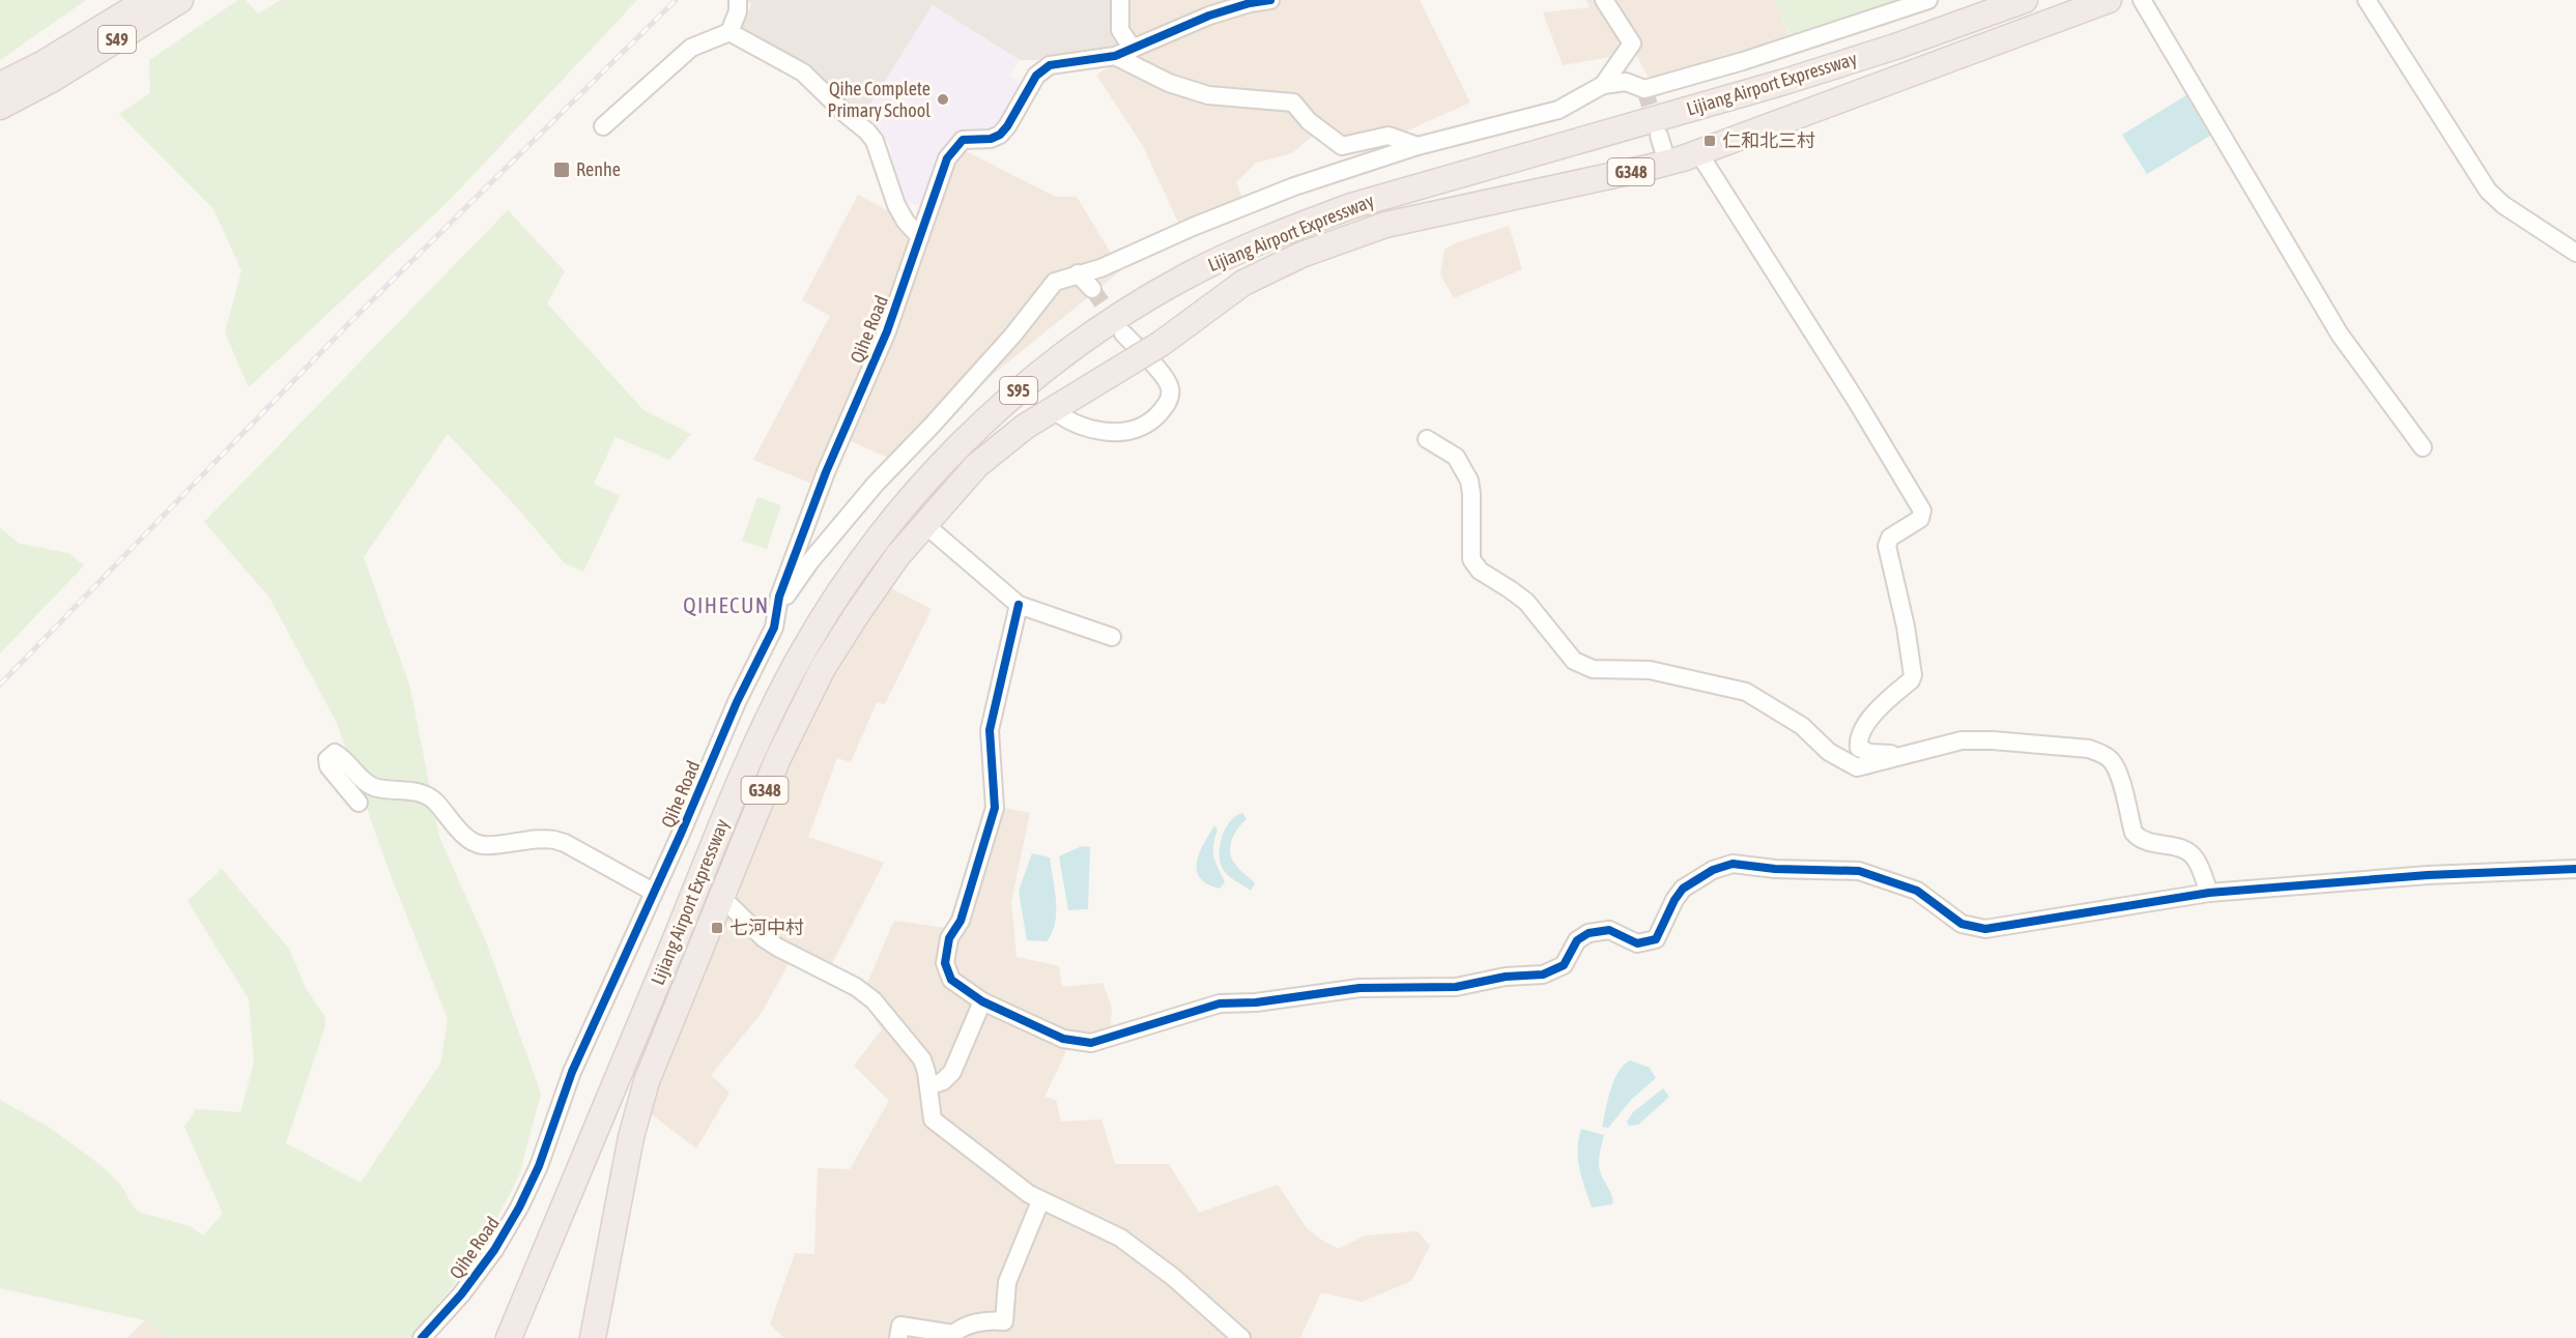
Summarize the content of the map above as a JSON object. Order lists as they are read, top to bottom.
{
  "streets": {
    "highway": [
      "S49",
      "Lijiang Airport Expressway",
      "G348",
      "S95"
    ],
    "street": ["Qihe Road"]
  },
  "districts": ["QIHECUN"],
  "places": {
    "other": ["Qihe Complete Primary School"],
    "transit": ["仁和北三村", "Renhe", "七河中村"]
  }
}
